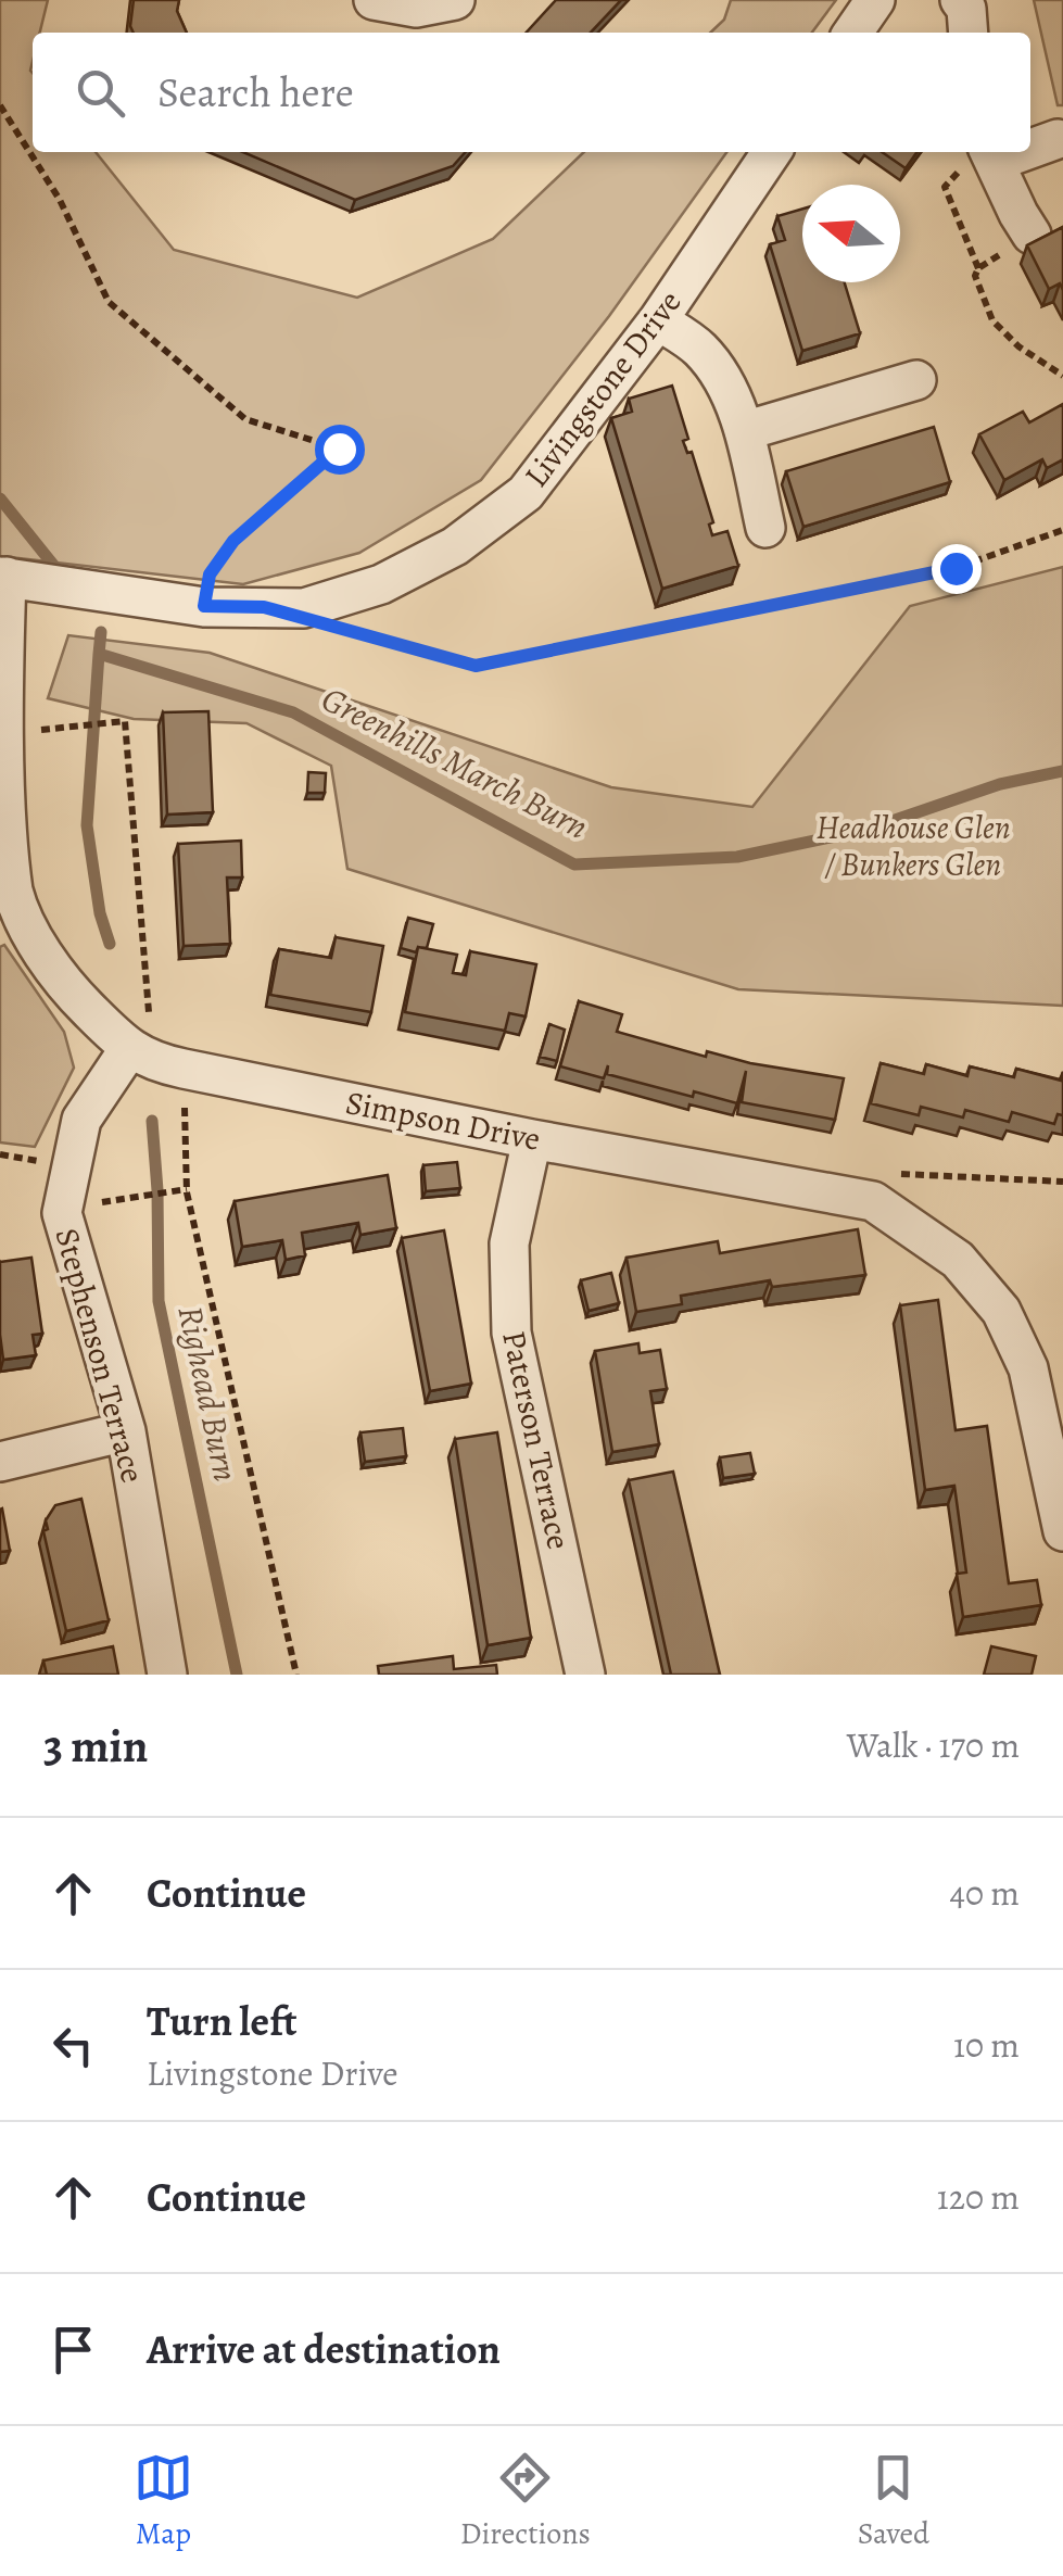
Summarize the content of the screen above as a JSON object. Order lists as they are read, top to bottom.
{
  "streets": {
    "street": [
      "Livingstone Drive",
      "Simpson Drive",
      "Stephenson Terrace",
      "Paterson Terrace"
    ]
  },
  "crossings": [
    ["Simpson Drive", "Stephenson Terrace"],
    ["Simpson Drive", "Paterson Terrace"]
  ],
  "water": ["Greenhills March Burn", "Righead Burn"],
  "parks": ["Headhouse Glen / Bunkers Glen"],
  "north": "left",
  "page": {
    "search": "Search here",
    "heading": ["3 min", "Walk · 170 m"],
    "list": [
      ["Continue", "40 m"],
      ["Turn left", "Livingstone Drive", "10 m"],
      ["Continue", "120 m"],
      "Arrive at destination"
    ],
    "nav": ["Map", "Directions", "Saved"]
  }
}
